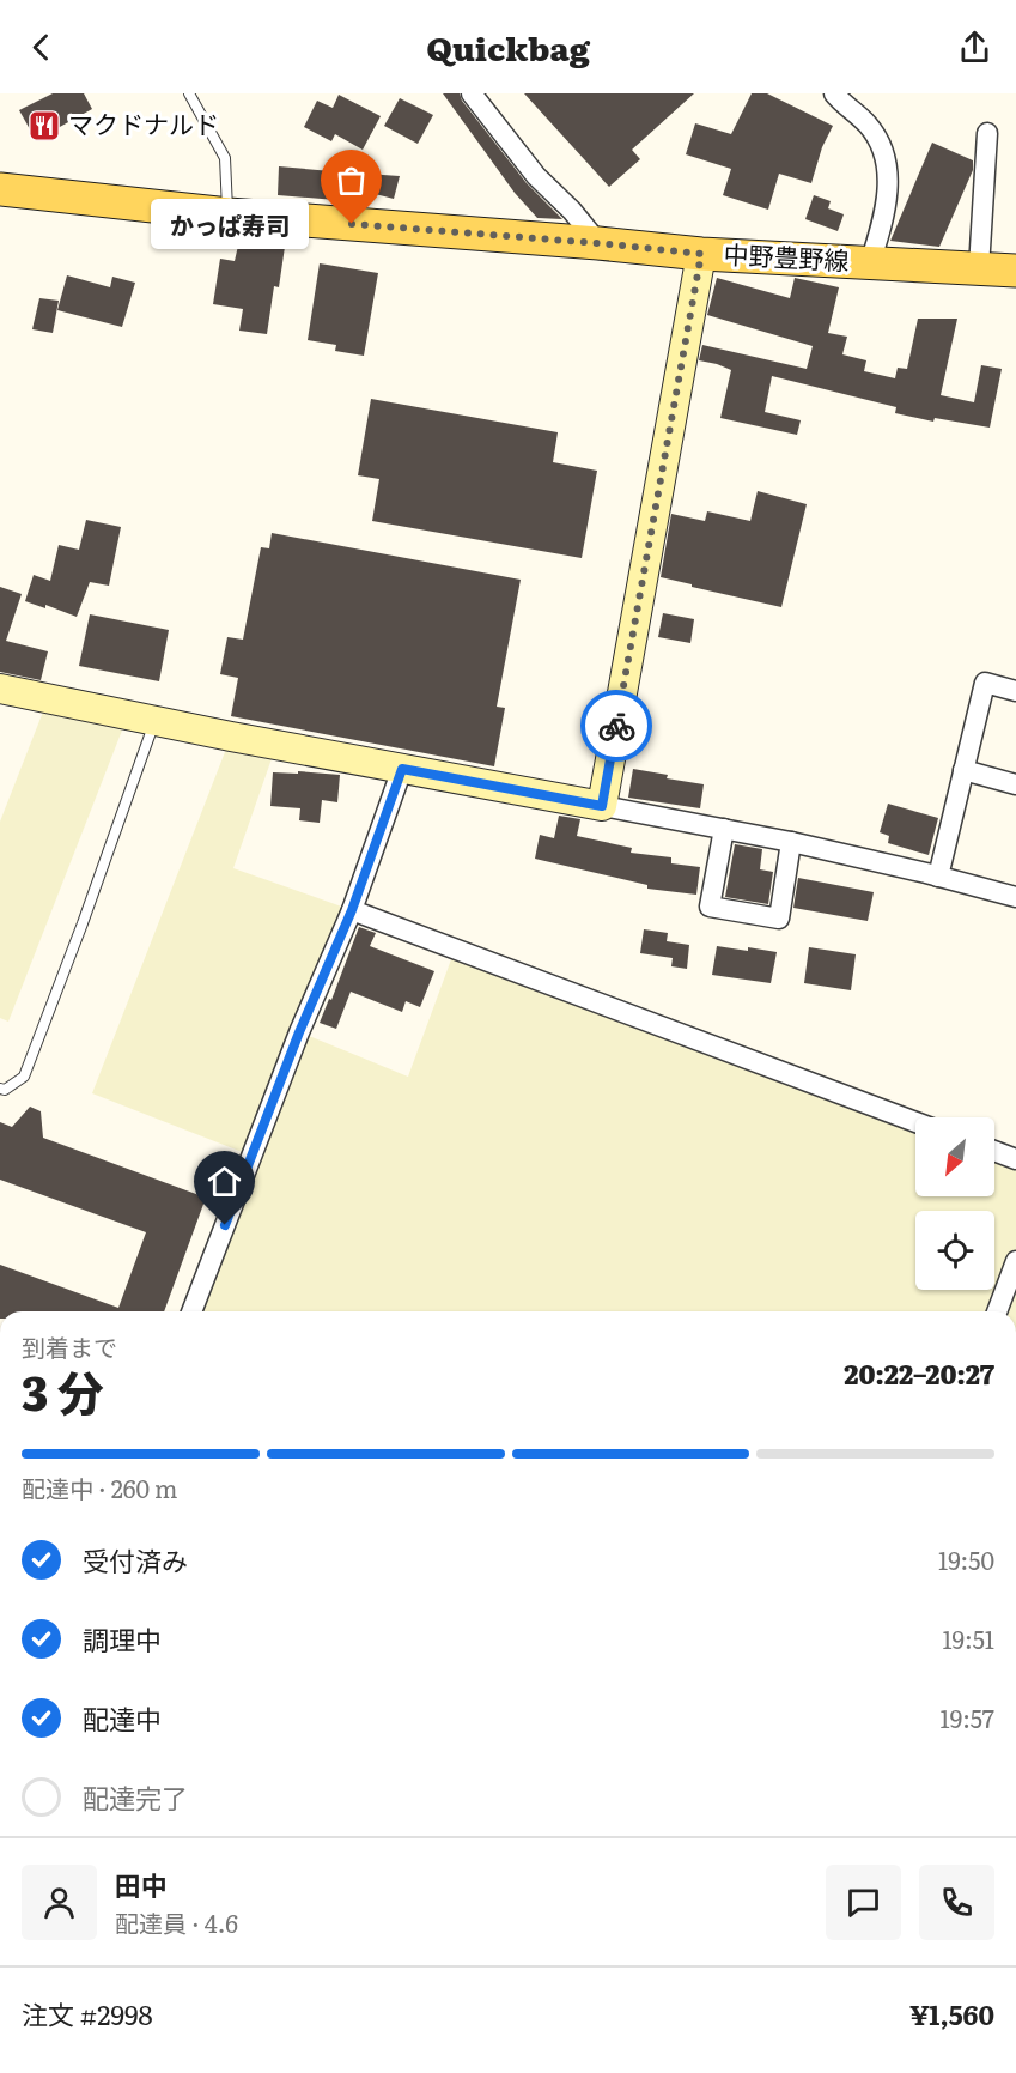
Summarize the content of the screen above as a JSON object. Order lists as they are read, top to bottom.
{
  "streets": {
    "main road": ["中野豊野線"]
  },
  "places": {
    "restaurant": ["マクドナルド"],
    "other": ["かっぱ寿司"]
  },
  "north": "bottom left",
  "page": {
    "header": "Quickbag",
    "bubble": "かっぱ寿司",
    "heading": ["3 分", "到着まで", "20:22–20:27"],
    "panel": [
      "田中",
      "配達員 · 4.6",
      "注文 #2998",
      "¥1,560"
    ],
    "bar": "配達中 · 260 m",
    "list": [
      ["受付済み", "19:50"],
      ["調理中", "19:51"],
      ["配達中", "19:57"],
      "配達完了"
    ]
  }
}
